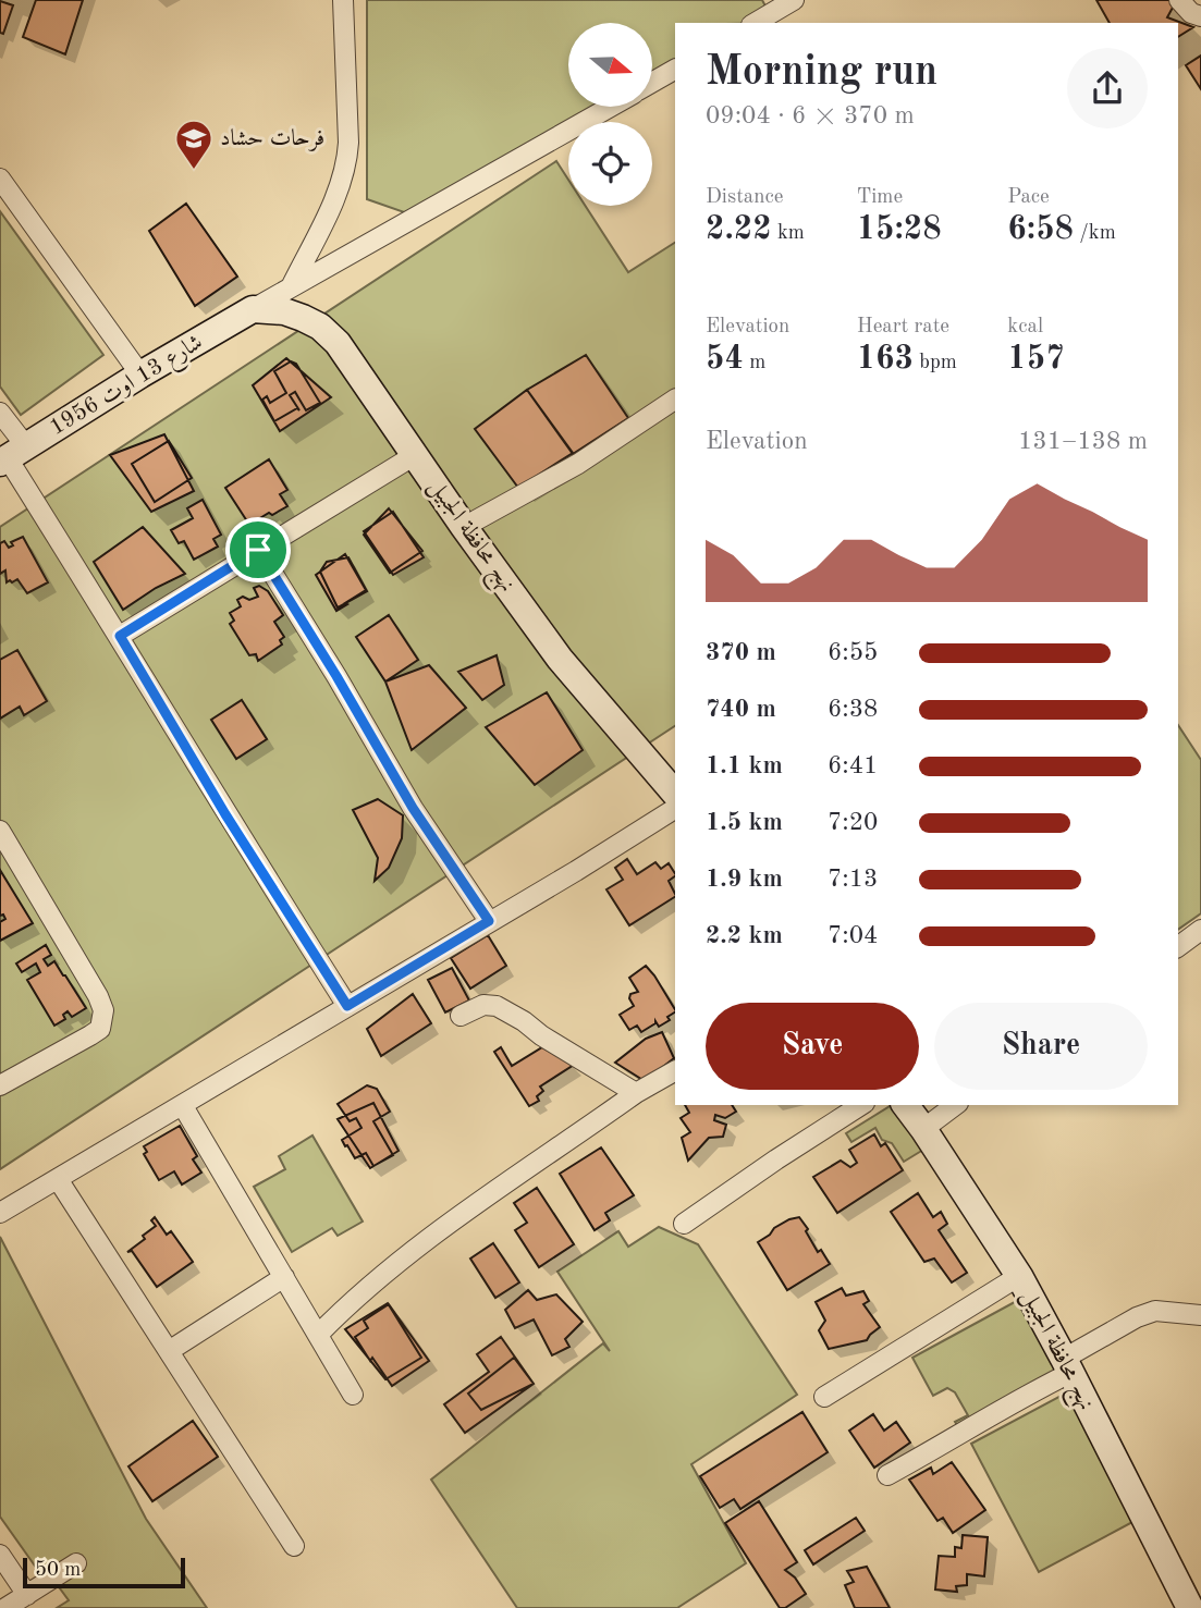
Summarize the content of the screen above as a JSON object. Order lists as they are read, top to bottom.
{
  "streets": {
    "street": ["شارع 13 اوت 1956", "نهج محافظة الجبيل"]
  },
  "crossings": [
    ["شارع 13 اوت 1956", "نهج محافظة الجبيل"]
  ],
  "places": {
    "school or university": ["فرحات حشاد"]
  },
  "scale_bar": "50 m",
  "north": "right",
  "page": {
    "heading": ["Morning run", "09:04 · 6 × 370 m"],
    "stats": [
      ["Distance", "2.22 km"],
      ["Time", "15:28"],
      ["Pace", "6:58 /km"],
      ["Elevation", "54 m"],
      ["Heart rate", "163 bpm"],
      ["kcal", "157"]
    ],
    "chart": ["Elevation", "131–138 m"],
    "list": [
      {
        "name": "370 m",
        "note": "6:55"
      },
      {
        "name": "740 m",
        "note": "6:38"
      },
      {
        "name": "1.1 km",
        "note": "6:41"
      },
      {
        "name": "1.5 km",
        "note": "7:20"
      },
      {
        "name": "1.9 km",
        "note": "7:13"
      },
      {
        "name": "2.2 km",
        "note": "7:04"
      }
    ],
    "buttons": ["Save", "Share"],
    "scale": "50 m"
  }
}
